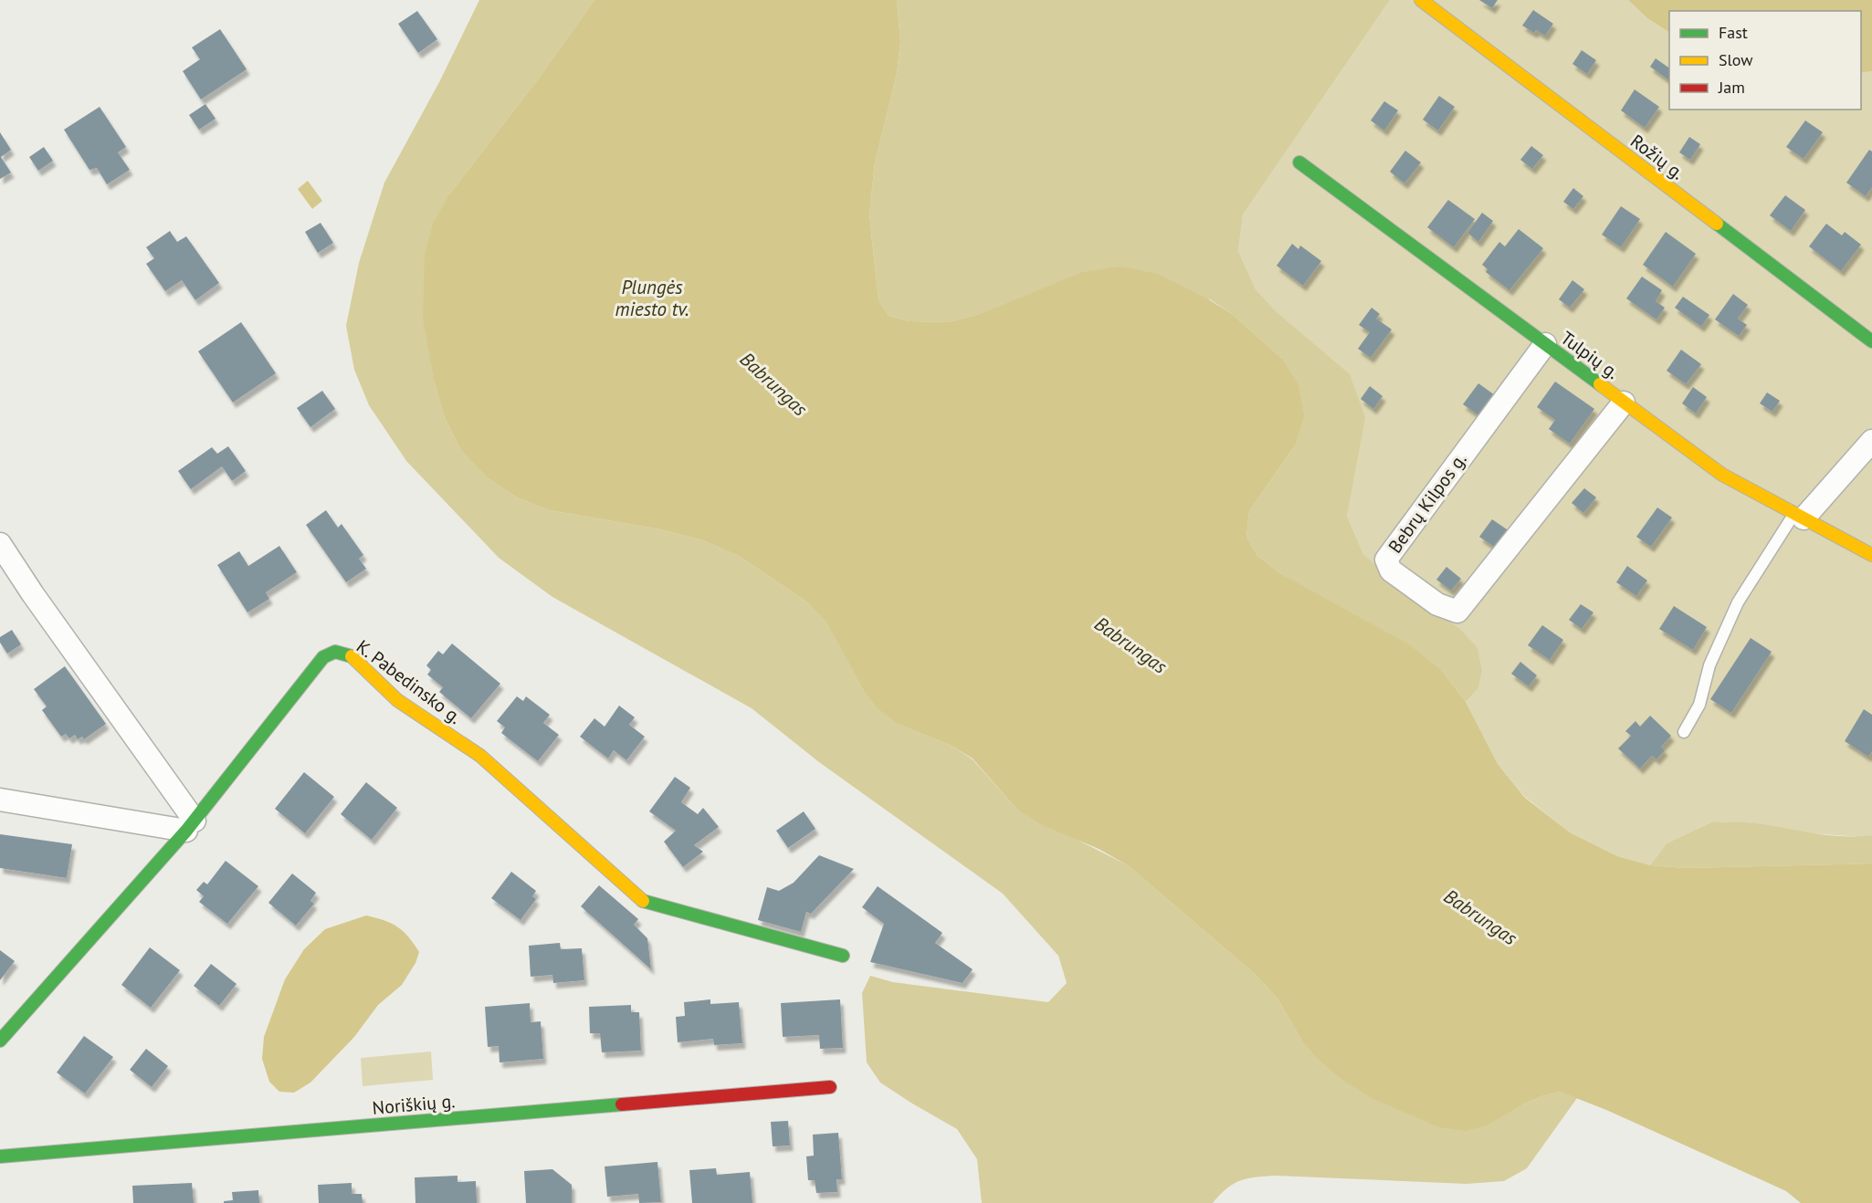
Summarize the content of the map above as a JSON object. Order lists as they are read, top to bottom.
{
  "streets": {
    "street": [
      "Rožių g.",
      "Tulpių g.",
      "Bebrų Kilpos g.",
      "K. Pabedinsko g.",
      "Noriškių g."
    ]
  },
  "crossings": [
    ["Tulpių g.", "Bebrų Kilpos g."]
  ],
  "water": ["Plungės miesto tv.", "Babrungas"],
  "legend": ["Fast", "Slow", "Jam"]
}
